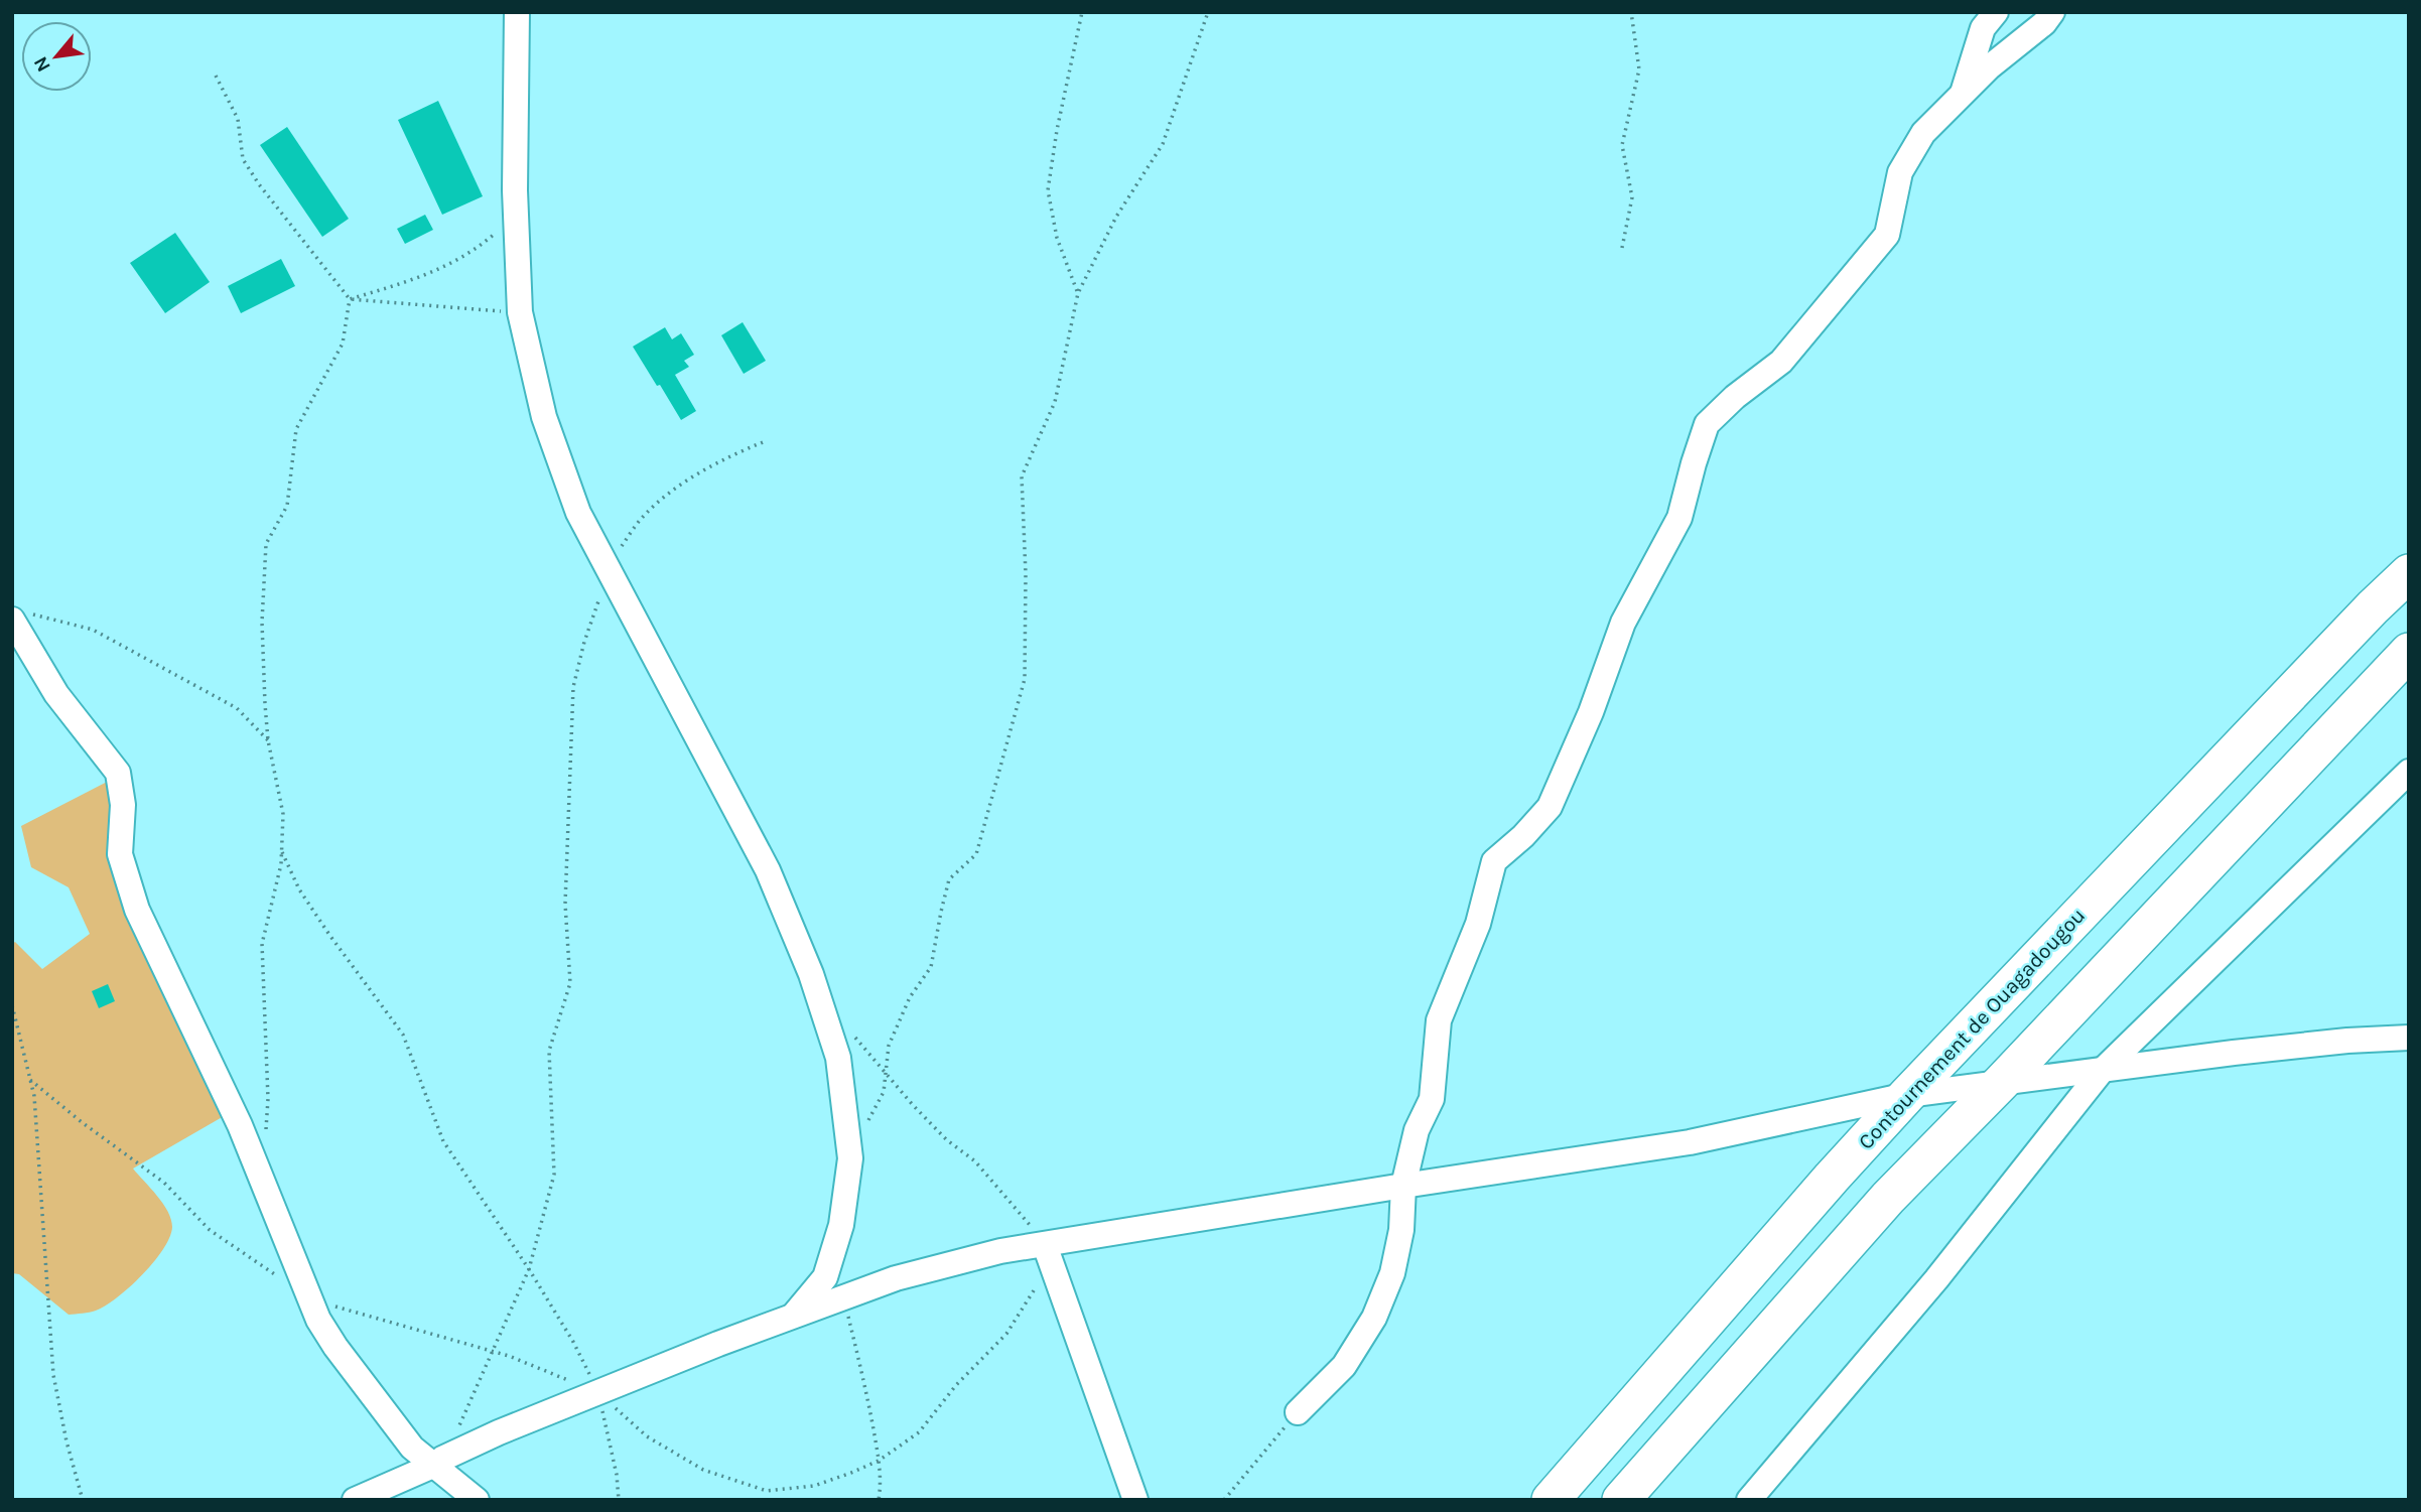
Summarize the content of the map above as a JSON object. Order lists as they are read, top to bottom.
{
  "streets": {
    "highway": ["Contournement de Ouagadougou"]
  },
  "north": "bottom left"
}
